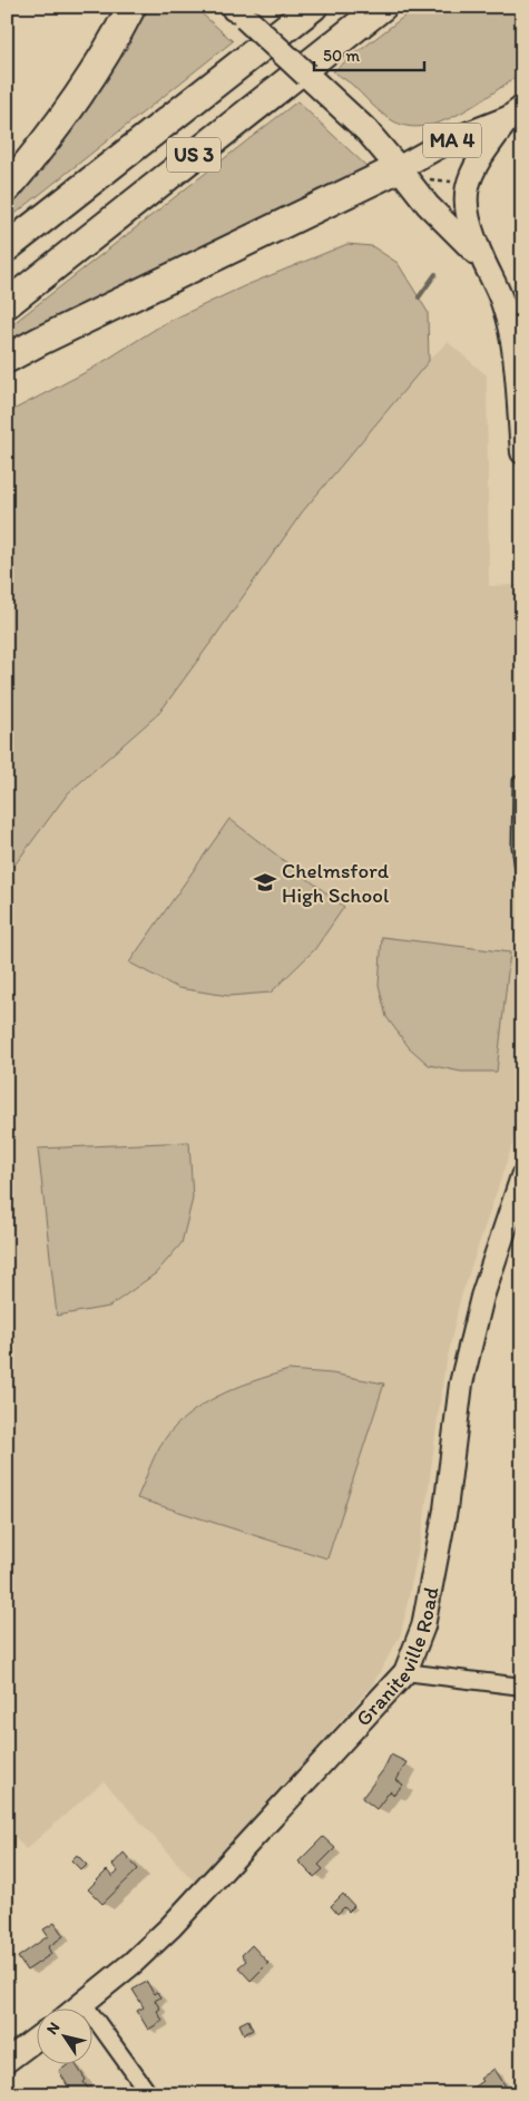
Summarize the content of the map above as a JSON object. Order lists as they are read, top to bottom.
{
  "streets": {
    "highway": ["US 3"],
    "main road": ["MA 4", "Graniteville Road"]
  },
  "places": {
    "school or university": ["Chelmsford High School"]
  },
  "scale_bar": "50 m",
  "north": "top left"
}
